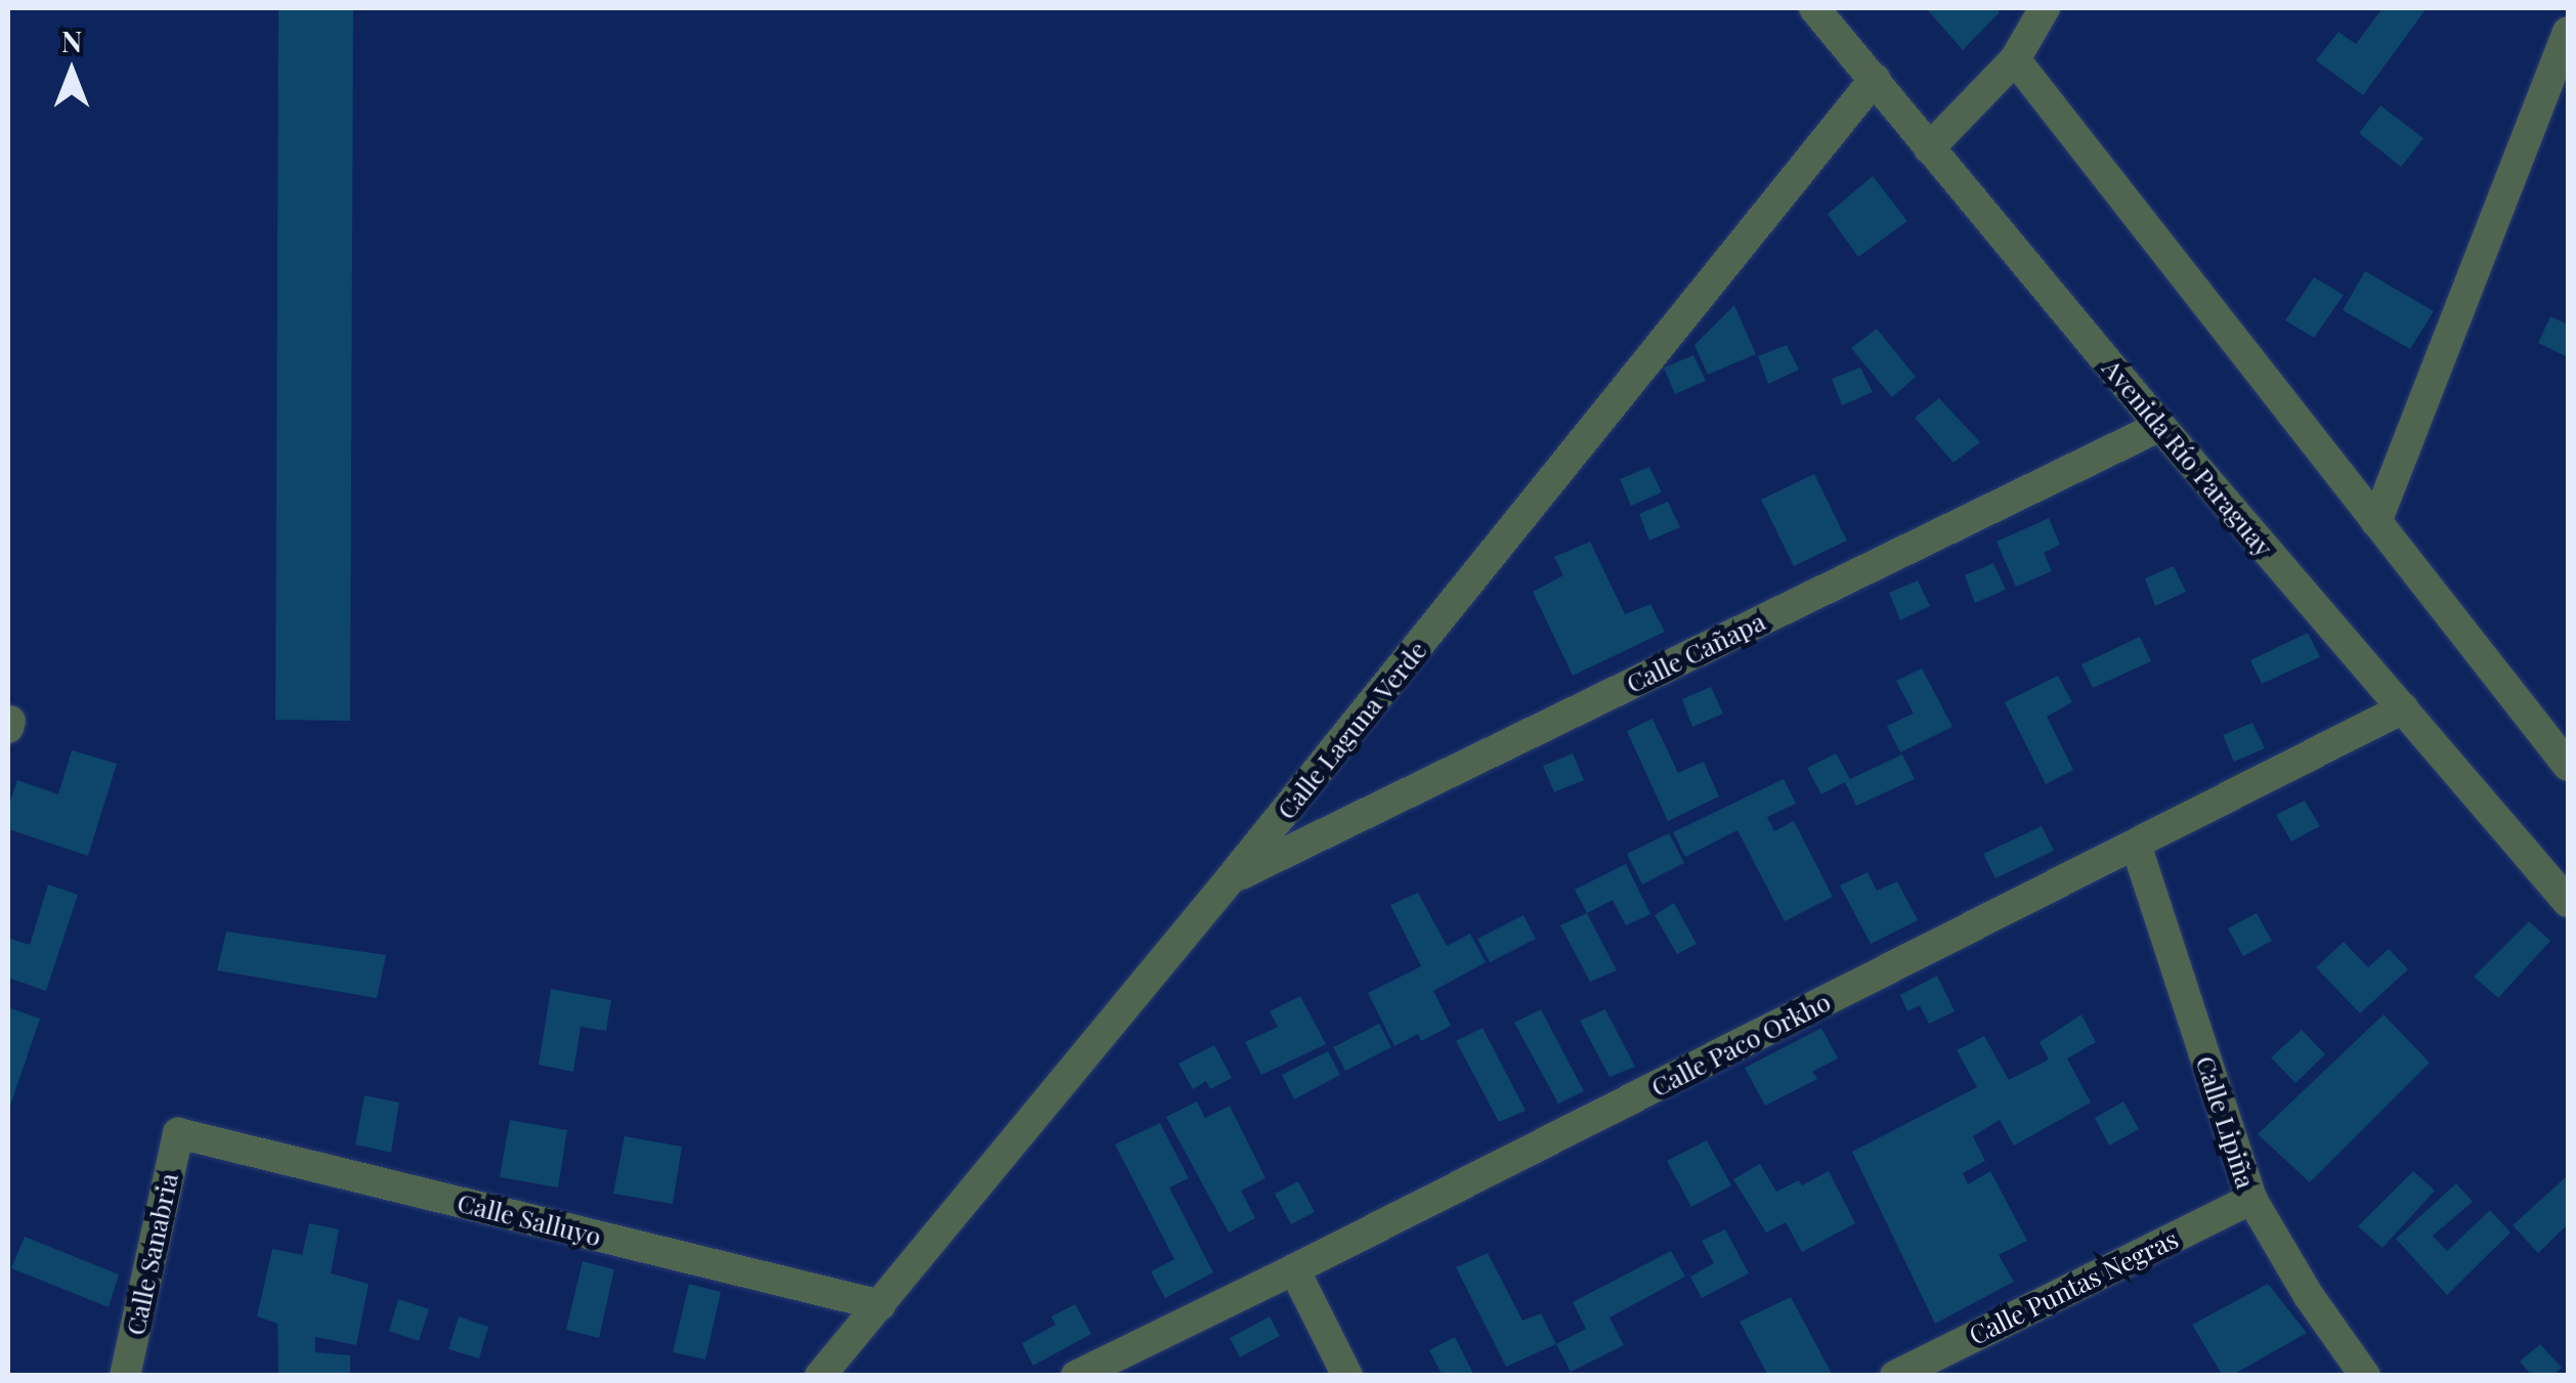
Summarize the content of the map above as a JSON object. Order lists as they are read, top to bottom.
{
  "streets": {
    "street": [
      "Avenida Río Paraguay",
      "Calle Cañapa",
      "Calle Laguna Verde",
      "Calle Paco Orkho",
      "Calle Lipiña",
      "Calle Salluyo",
      "Calle Sanabria",
      "Calle Puntas Negras"
    ]
  },
  "crossings": [
    ["Avenida Río Paraguay", "Calle Cañapa"],
    ["Avenida Río Paraguay", "Calle Laguna Verde"],
    ["Avenida Río Paraguay", "Calle Paco Orkho"],
    ["Calle Cañapa", "Calle Laguna Verde"],
    ["Calle Laguna Verde", "Calle Salluyo"],
    ["Calle Paco Orkho", "Calle Lipiña"],
    ["Calle Lipiña", "Calle Puntas Negras"],
    ["Calle Salluyo", "Calle Sanabria"]
  ],
  "north": "top"
}
